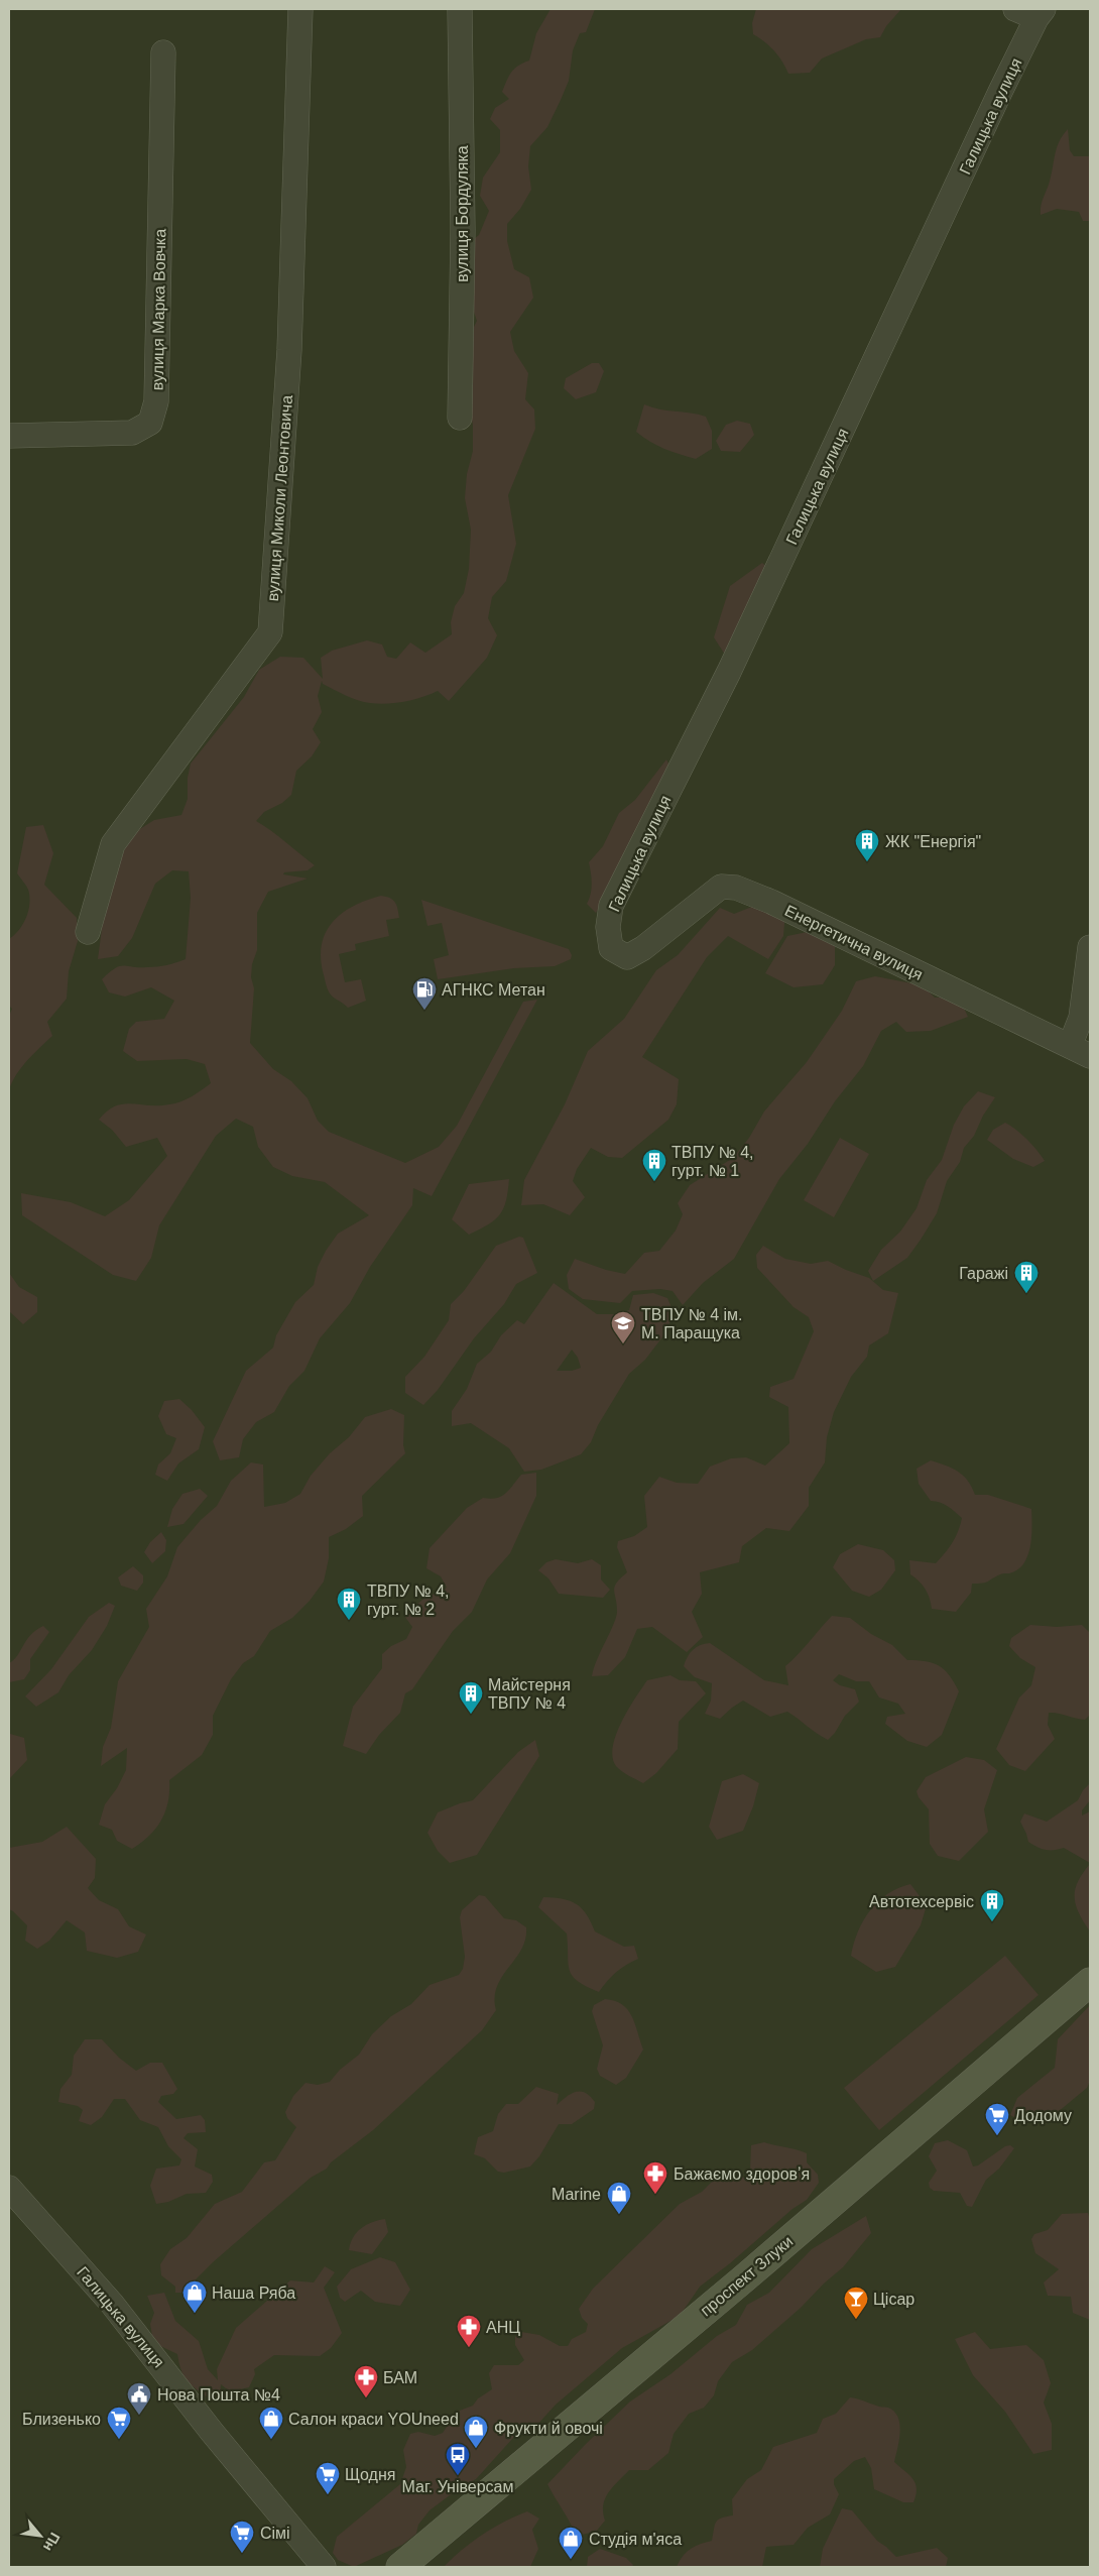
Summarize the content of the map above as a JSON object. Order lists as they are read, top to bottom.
{
  "streets": {
    "main road": ["проспект Злуки"],
    "street": [
      "Галицька вулиця",
      "вулиця Бордуляка",
      "вулиця Марка Вовчка",
      "вулиця Миколи Леонтовича",
      "Енергетична вулиця"
    ]
  },
  "crossings": [
    ["Галицька вулиця", "Енергетична вулиця"]
  ],
  "places": {
    "building": [
      "ЖК \"Енергія\"",
      "ТВПУ № 4, гурт. № 1",
      "Гаражі",
      "ТВПУ № 4, гурт. № 2",
      "Майстерня ТВПУ № 4",
      "Автотехсервіс"
    ],
    "fuel station": ["АГНКС Метан"],
    "school or university": ["ТВПУ № 4 ім. М. Паращука"],
    "supermarket": [
      "Додому",
      "Близенько",
      "Щодня",
      "Сімі"
    ],
    "pharmacy": ["Бажаємо здоровʼя", "АНЦ", "БАМ"],
    "shop": [
      "Marine",
      "Наша Ряба",
      "Салон краси YOUneed",
      "Фрукти й овочі",
      "Студія м'яса"
    ],
    "bar": ["Цісар"],
    "public building": ["Нова Пошта №4"],
    "bus stop": ["Маг. Універсам"]
  },
  "north": "bottom right"
}
